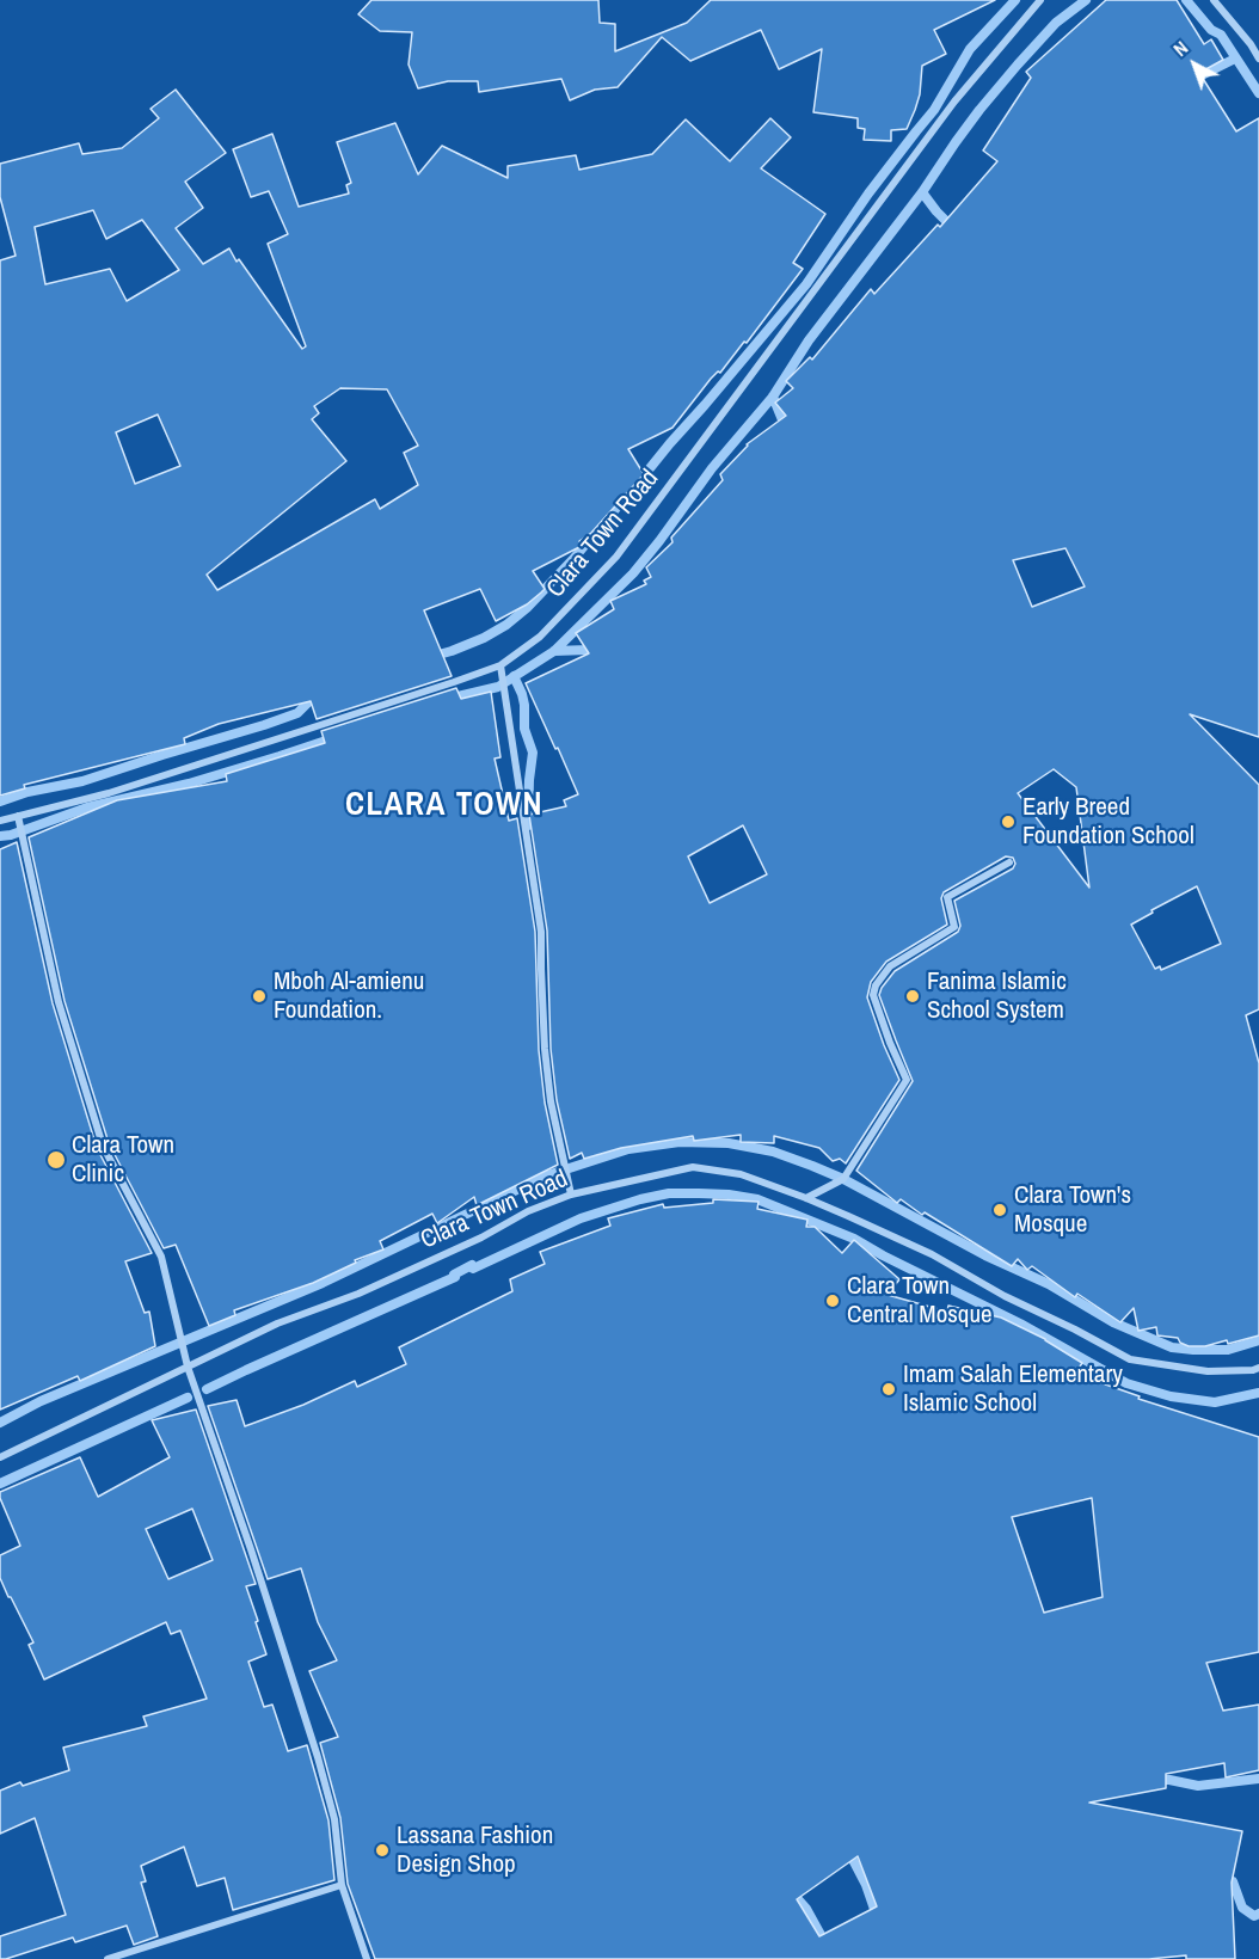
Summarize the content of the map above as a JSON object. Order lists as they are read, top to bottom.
{
  "streets": {
    "street": ["Clara Town Road"]
  },
  "districts": ["CLARA TOWN"],
  "places": [
    "Early Breed Foundation School",
    "Mboh Al-amienu Foundation.",
    "Fanima Islamic School System",
    "Clara Town Clinic",
    "Clara Town's Mosque",
    "Clara Town Central Mosque",
    "Imam Salah Elementary Islamic School",
    "Lassana Fashion Design Shop"
  ],
  "north": "top left"
}
